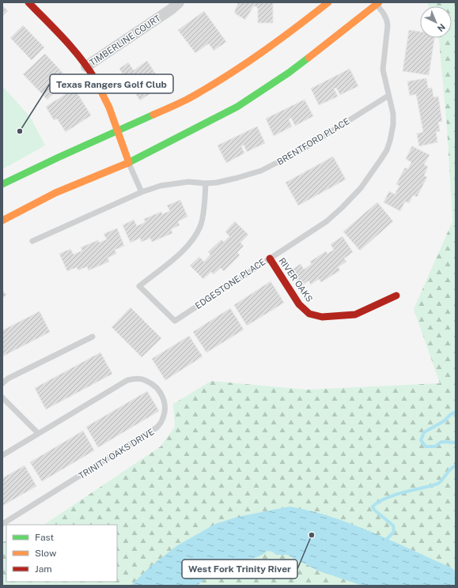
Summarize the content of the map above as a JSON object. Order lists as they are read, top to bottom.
{
  "streets": {
    "main road": ["RIVER OAKS"],
    "street": ["TIMBERLINE COURT"],
    "lane": ["BRENTFORD PLACE", "EDGESTONE PLACE", "TRINITY OAKS DRIVE"]
  },
  "crossings": [
    ["BRENTFORD PLACE", "EDGESTONE PLACE"],
    ["RIVER OAKS", "EDGESTONE PLACE"]
  ],
  "places": ["Texas Rangers Golf Club", "West Fork Trinity River"],
  "legend": ["Fast", "Slow", "Jam"],
  "north": "bottom right"
}
